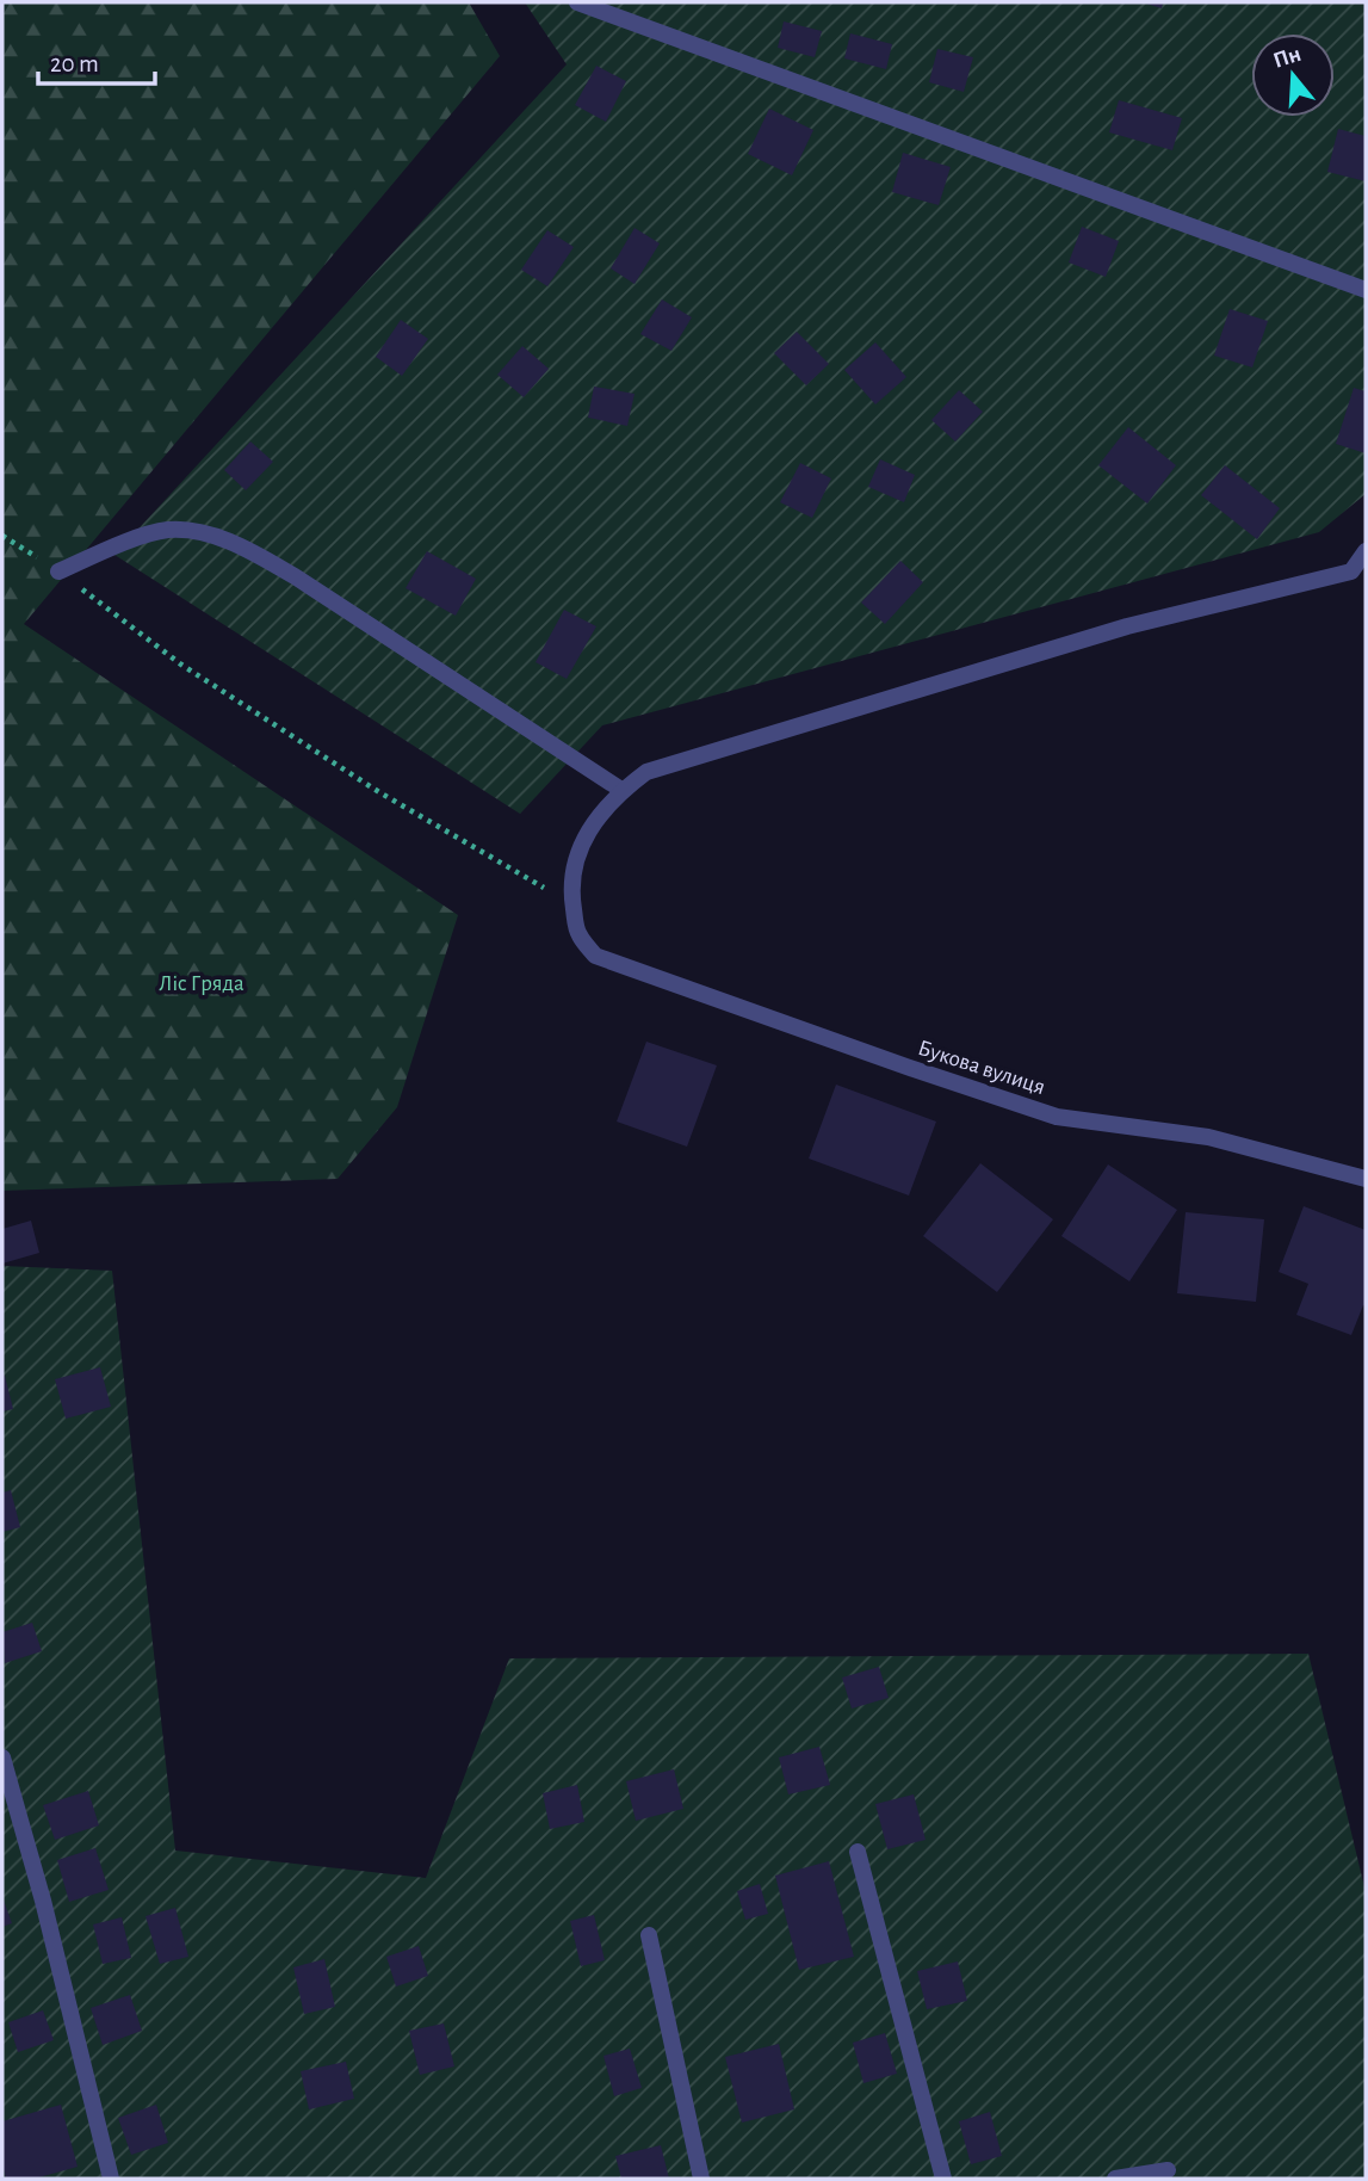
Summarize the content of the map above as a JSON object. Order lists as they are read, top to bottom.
{
  "streets": {
    "street": ["Букова вулиця"]
  },
  "parks": ["Ліс Гряда"],
  "scale_bar": "20 m",
  "north": "top"
}
